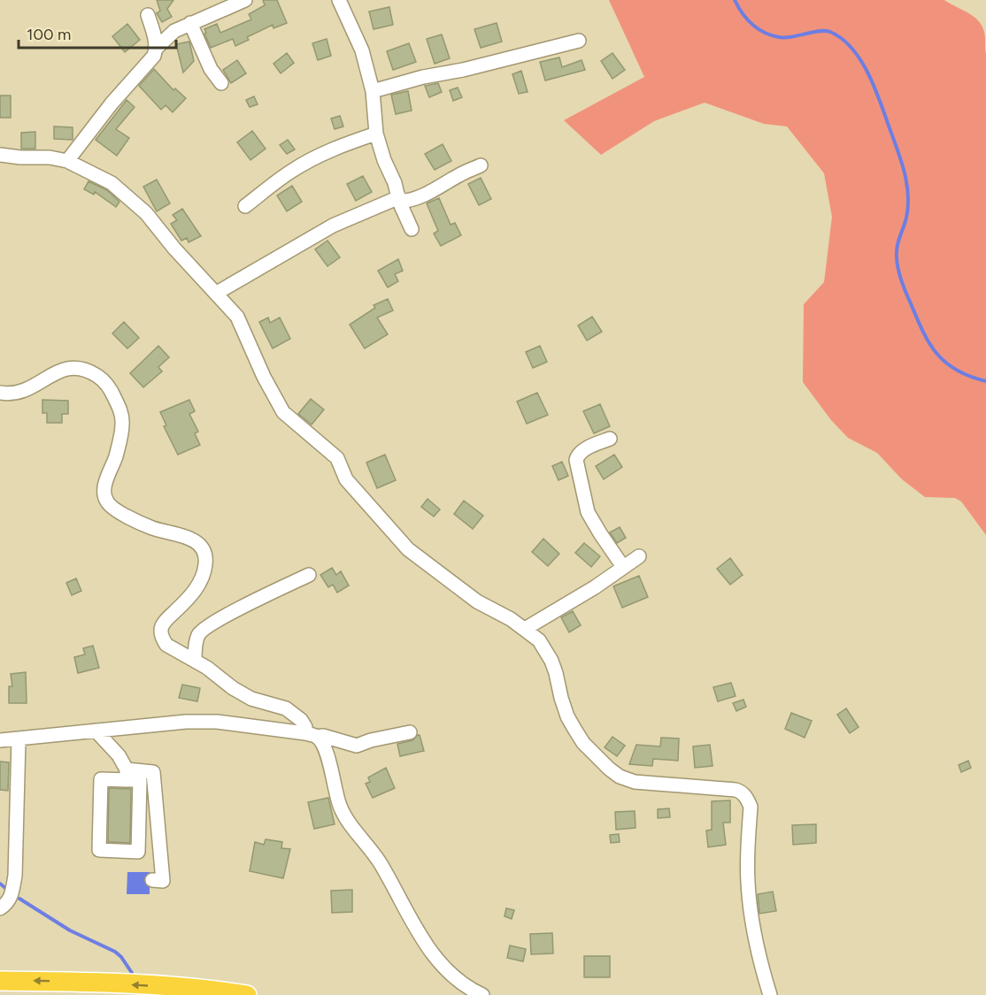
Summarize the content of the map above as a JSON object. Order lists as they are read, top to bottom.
{
  "scale_bar": "100 m"
}
